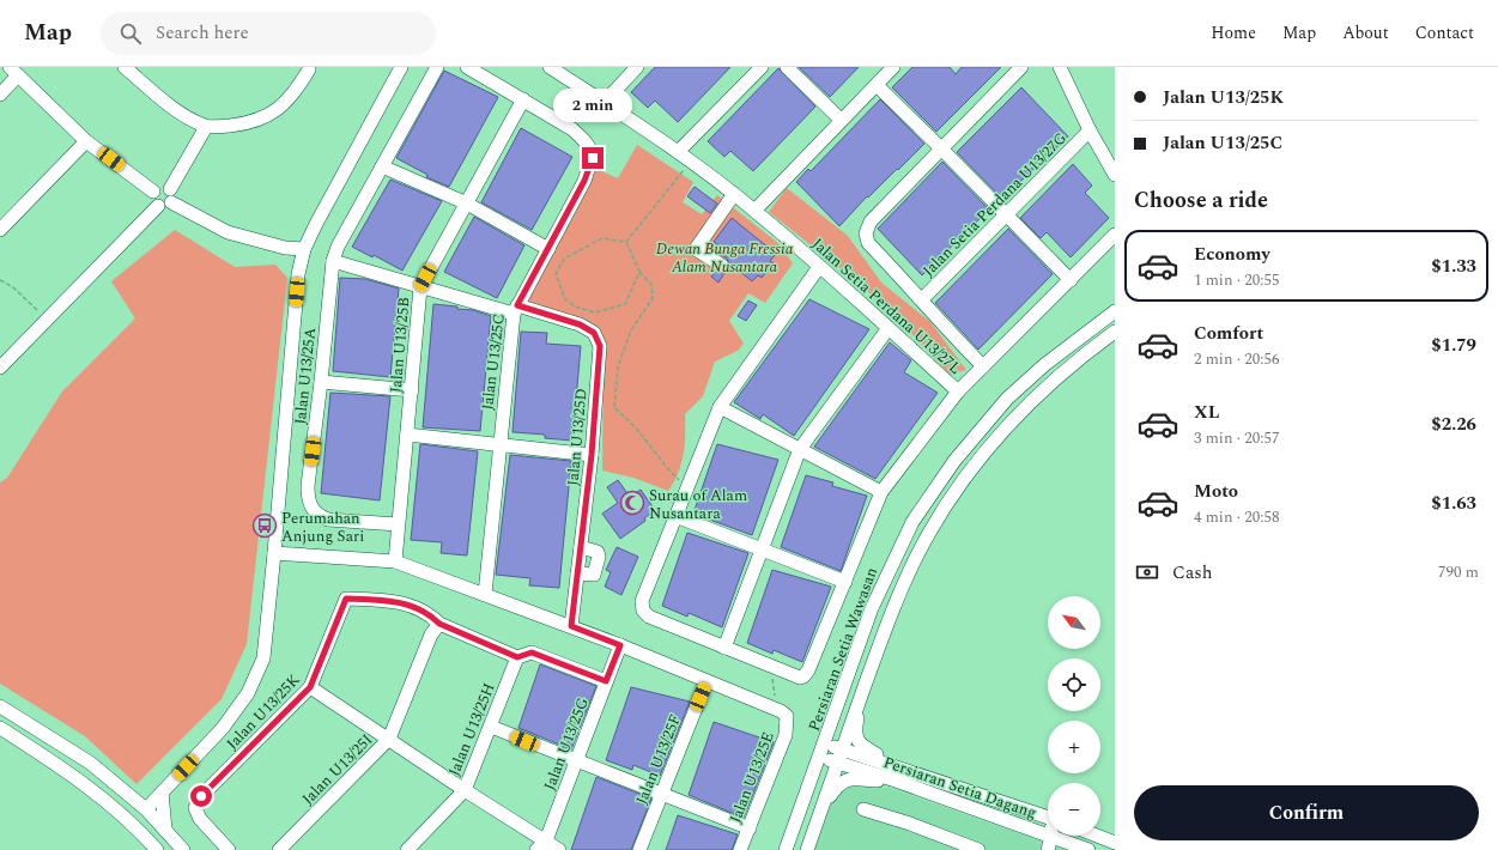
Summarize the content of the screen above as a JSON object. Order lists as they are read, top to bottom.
{
  "streets": {
    "street": [
      "Jalan Setia Perdana U13/27G",
      "Jalan Setia Perdana U13/27L",
      "Jalan U13/25B",
      "Jalan U13/25C",
      "Jalan U13/25A",
      "Jalan U13/25D",
      "Persiaran Setia Wawasan",
      "Jalan U13/25K",
      "Jalan U13/25H",
      "Jalan U13/25G",
      "Jalan U13/25F",
      "Jalan U13/25I",
      "Jalan U13/25E",
      "Persiaran Setia Dagang"
    ]
  },
  "crossings": [
    ["Jalan U13/25B", "Jalan U13/25C"],
    ["Jalan U13/25B", "Jalan U13/25A"],
    ["Jalan U13/25C", "Jalan U13/25D"],
    ["Persiaran Setia Wawasan", "Persiaran Setia Dagang"],
    ["Jalan U13/25K", "Jalan U13/25I"]
  ],
  "parks": ["Dewan Bunga Fressia Alam Nusantara"],
  "places": {
    "mosque": ["Surau of Alam Nusantara"],
    "bus stop": ["Perumahan Anjung Sari"]
  },
  "north": "top left",
  "page": {
    "header": "Map",
    "search": "Search here",
    "nav": [
      "Home",
      "Map",
      "About",
      "Contact"
    ],
    "banner": ["Jalan U13/25K", "Jalan U13/25C"],
    "bubble": "2 min",
    "heading": "Choose a ride",
    "list": [
      {
        "name": "Economy",
        "note": "1 min · 20:55",
        "value": "$1.33"
      },
      {
        "name": "Comfort",
        "note": "2 min · 20:56",
        "value": "$1.79"
      },
      {
        "name": "XL",
        "note": "3 min · 20:57",
        "value": "$2.26"
      },
      {
        "name": "Moto",
        "note": "4 min · 20:58",
        "value": "$1.63"
      }
    ],
    "pay": ["Cash", "790 m"],
    "map_buttons": ["+", "−"],
    "buttons": "Confirm"
  }
}
